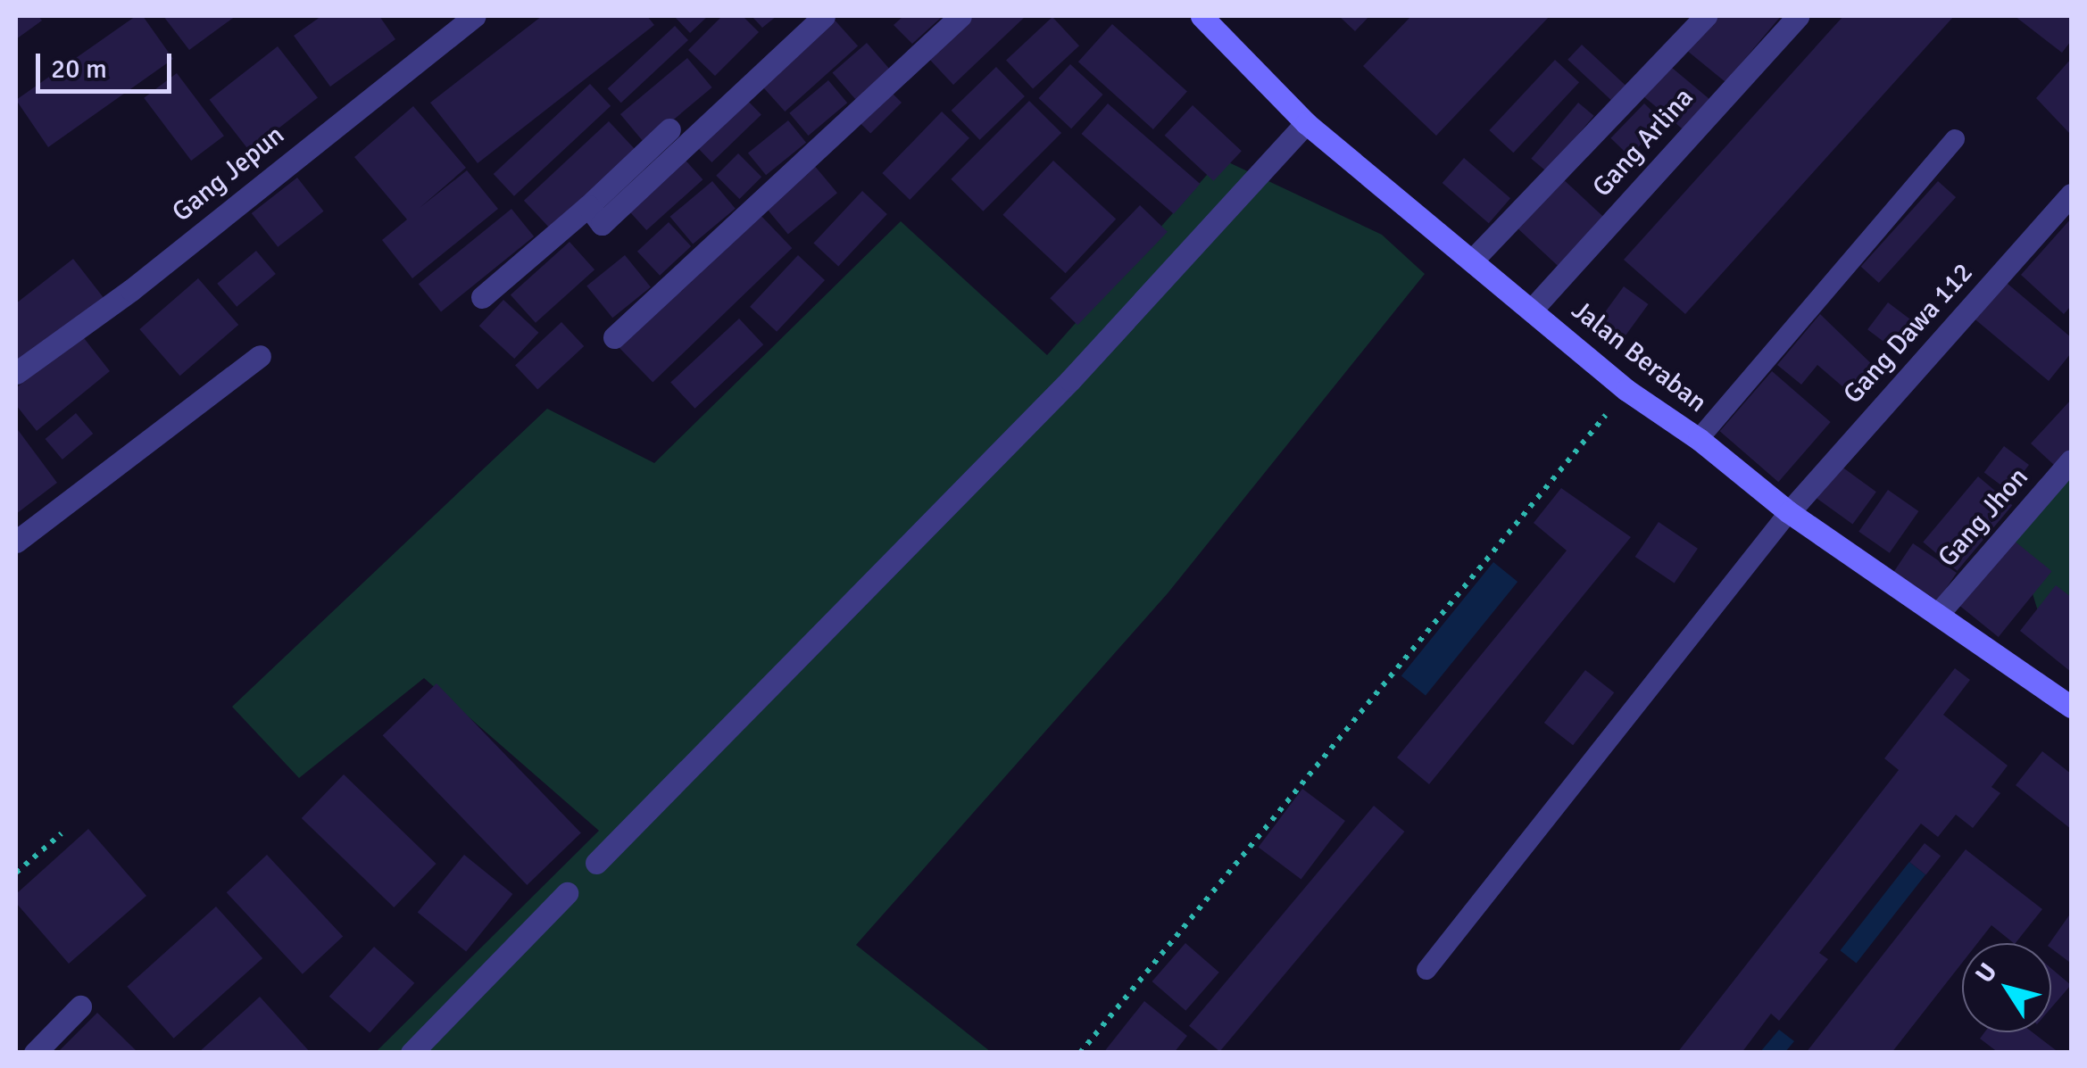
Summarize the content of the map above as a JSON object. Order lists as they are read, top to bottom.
{
  "streets": {
    "street": [
      "Gang Arlina",
      "Gang Jepun",
      "Gang Dawa 112",
      "Jalan Beraban",
      "Gang Jhon"
    ]
  },
  "crossings": [
    ["Gang Arlina", "Jalan Beraban"],
    ["Gang Dawa 112", "Jalan Beraban"],
    ["Jalan Beraban", "Gang Jhon"]
  ],
  "scale_bar": "20 m",
  "north": "top left"
}
